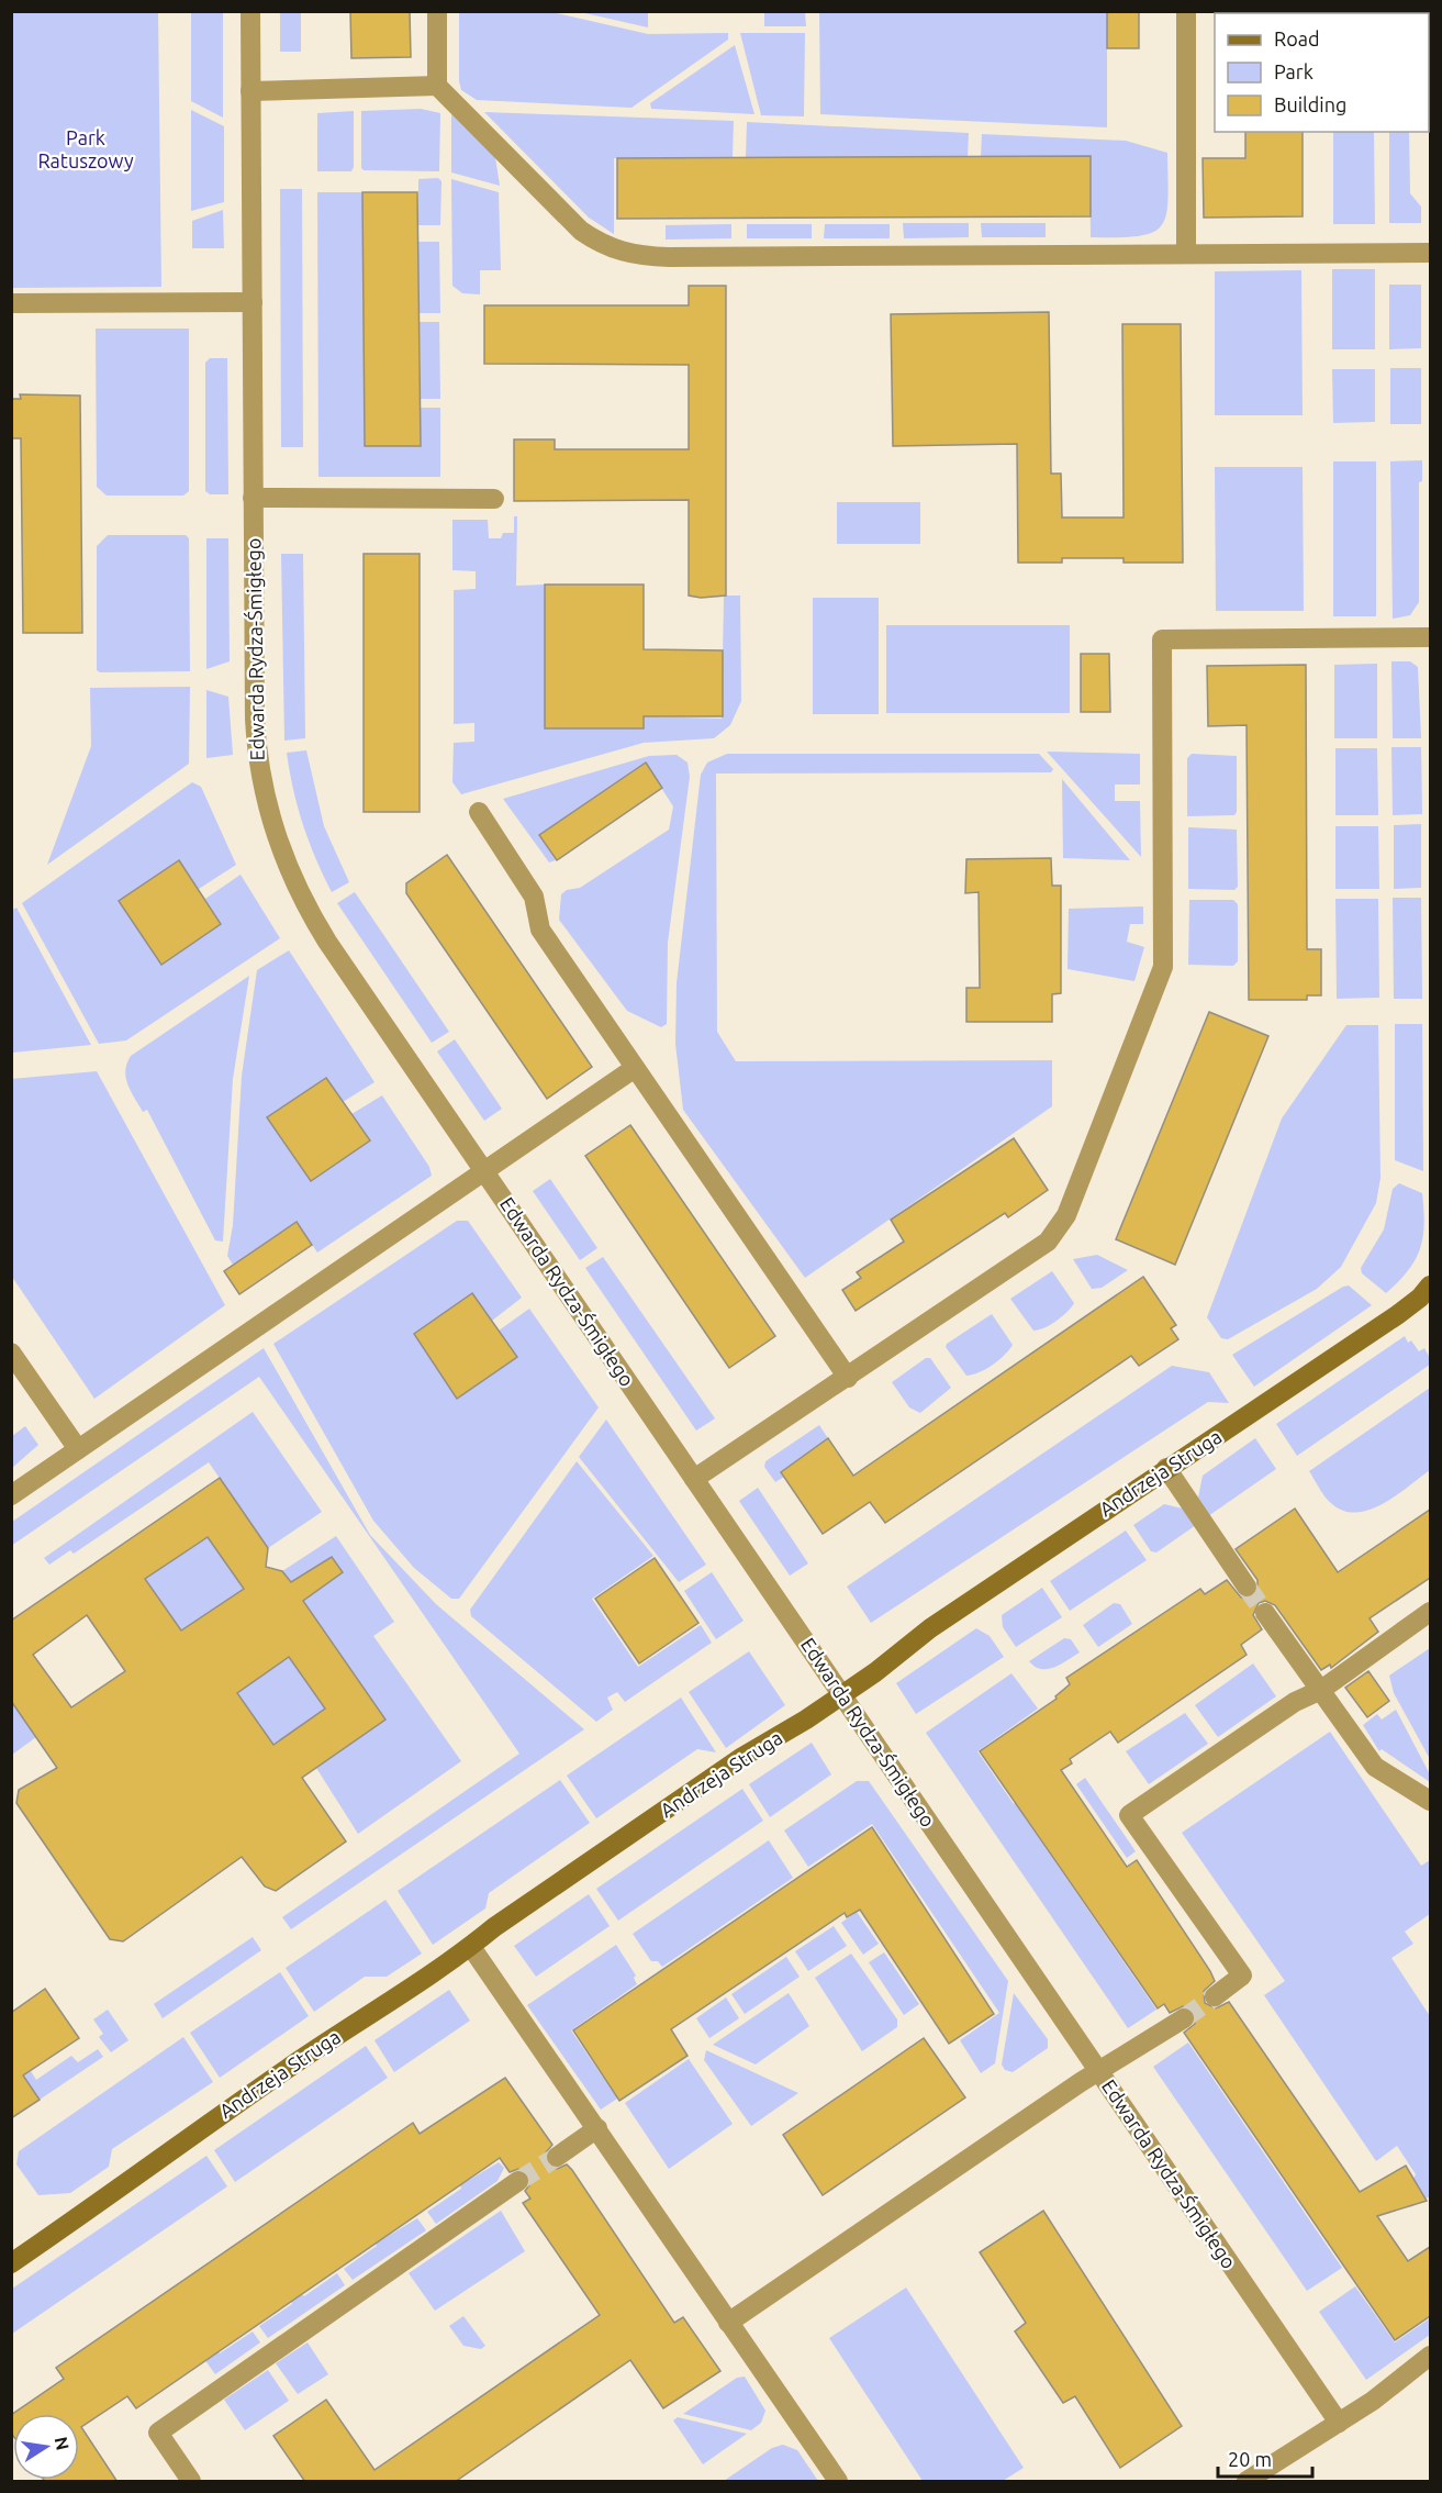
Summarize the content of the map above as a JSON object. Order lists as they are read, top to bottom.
{
  "streets": {
    "street": ["Edwarda Rydza-Śmigłego", "Andrzeja Struga"]
  },
  "crossings": [
    ["Edwarda Rydza-Śmigłego", "Andrzeja Struga"]
  ],
  "parks": ["Park Ratuszowy"],
  "legend": ["Road", "Park", "Building"],
  "scale_bar": "20 m",
  "north": "right"
}
